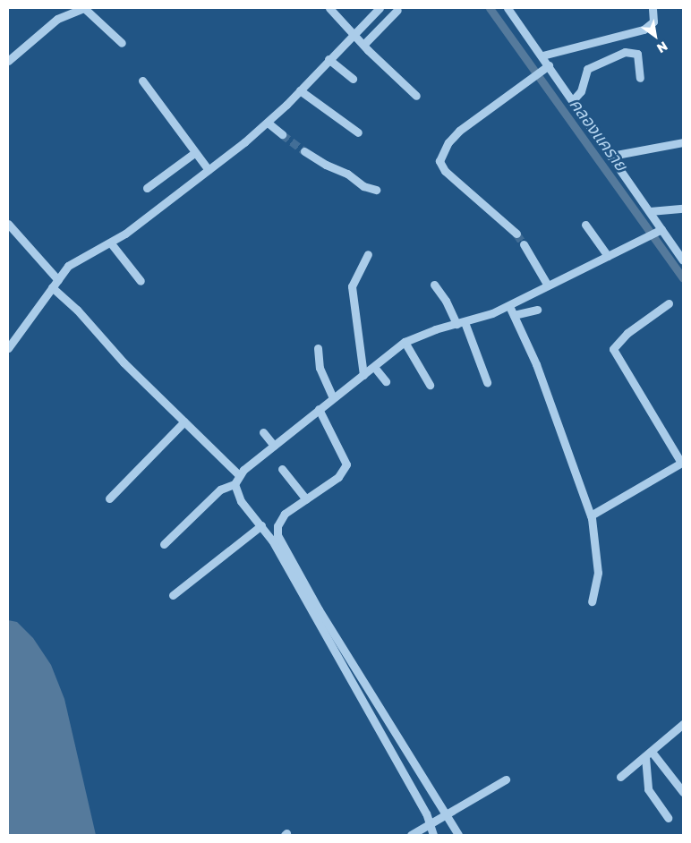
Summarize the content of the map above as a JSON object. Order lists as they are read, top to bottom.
{
  "water": ["คลองเเคราย"],
  "north": "bottom right"
}
